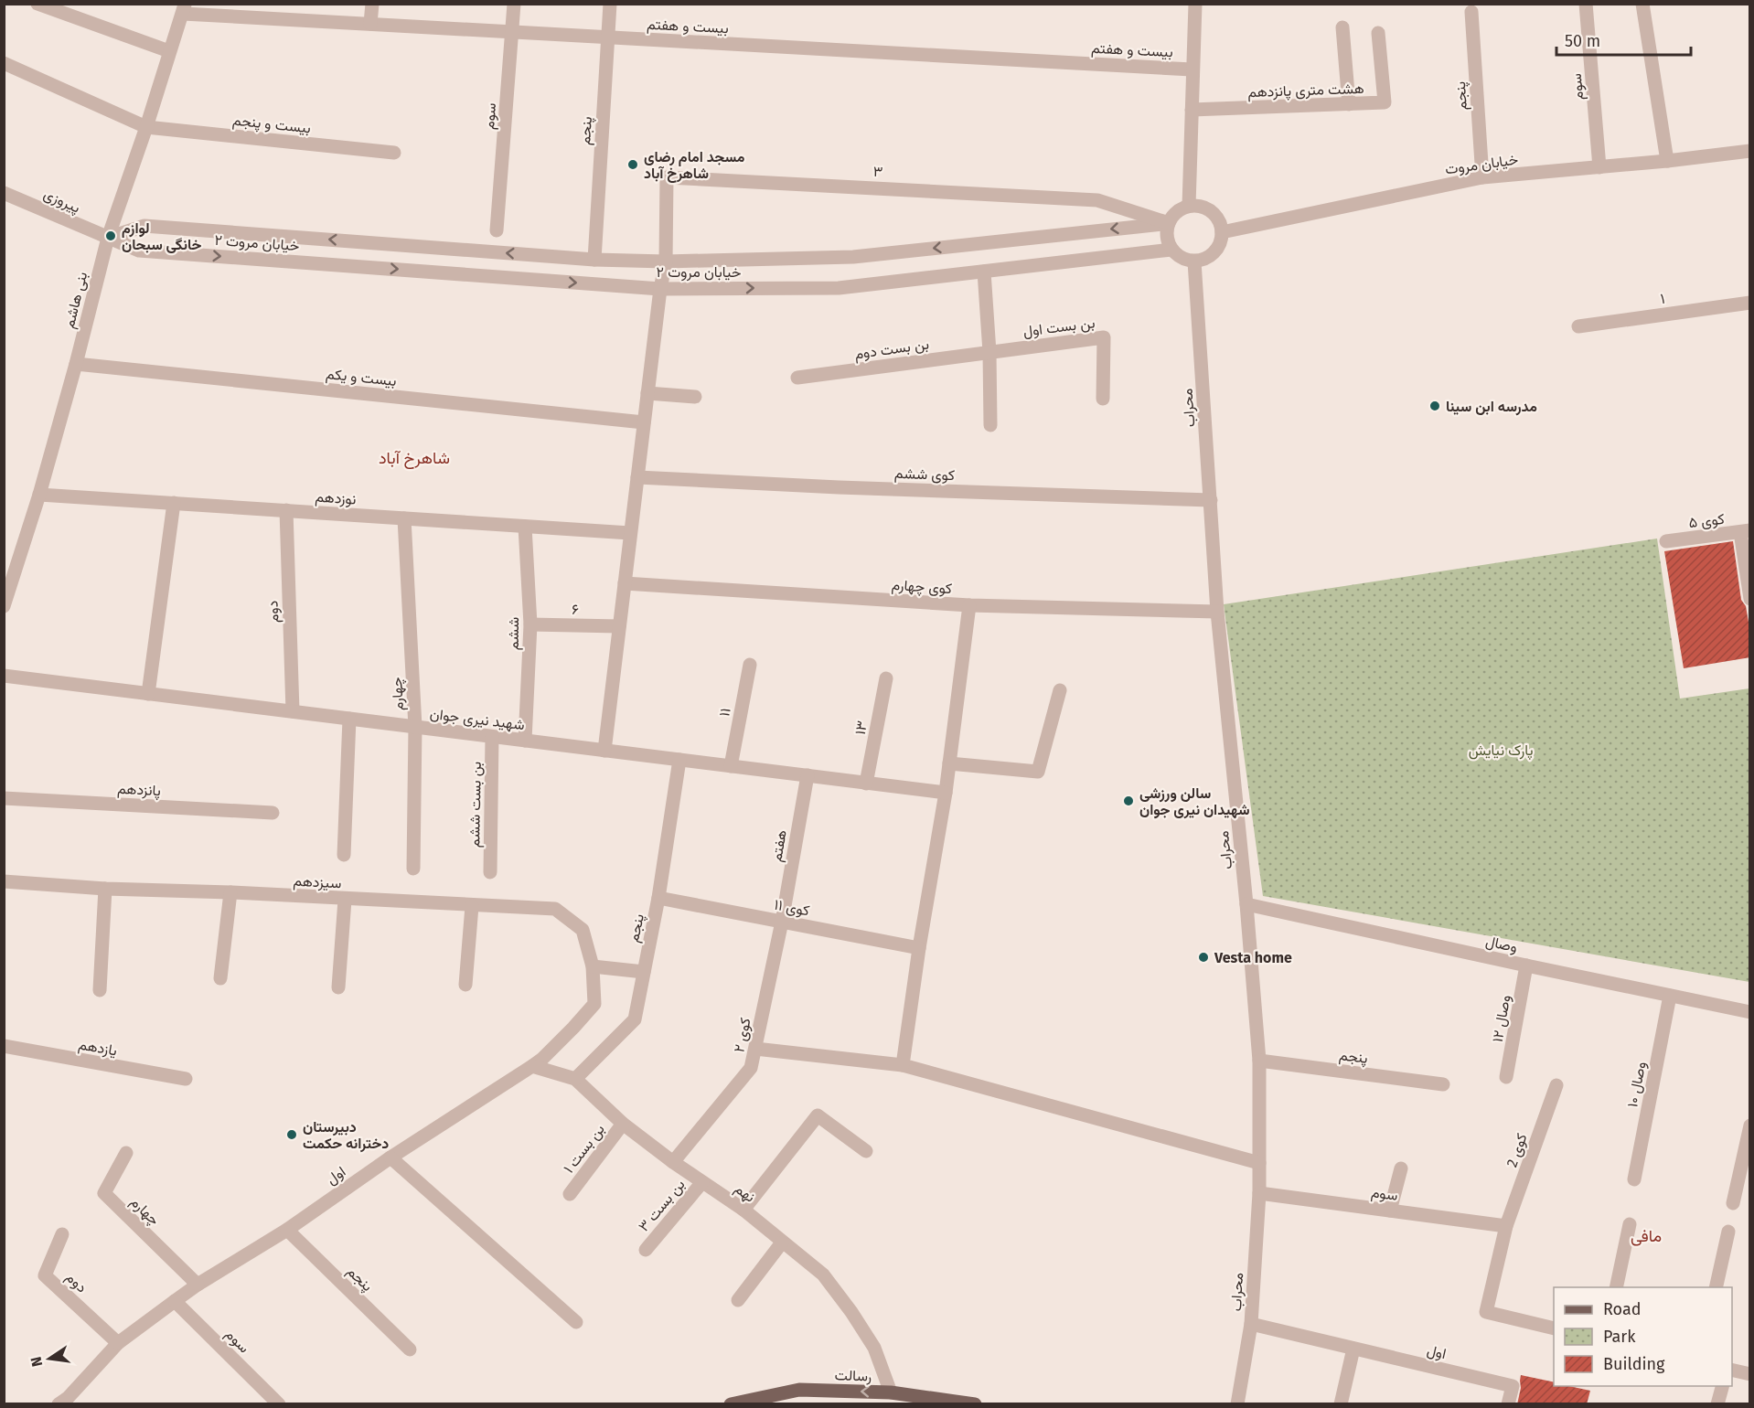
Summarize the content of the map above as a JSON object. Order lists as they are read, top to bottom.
{
  "streets": {
    "main road": ["رسالت"],
    "street": [
      "بیست و هفتم",
      "سوم",
      "هشت متری پانزدهم",
      "پنجم",
      "بیست و پنجم",
      "خیابان مروت",
      "۳",
      "پیروزی",
      "خیابان مروت ۲",
      "۱",
      "بنی هاشم",
      "بن بست اول",
      "بن بست دوم",
      "بیست و یکم",
      "محراب",
      "کوی ششم",
      "نوزدهم",
      "کوی ۵",
      "کوی چهارم",
      "۶",
      "دوم",
      "ششم",
      "چهارم",
      "۱۱",
      "شهید نیری جوان",
      "۱۳",
      "پانزدهم",
      "بن بست ششم",
      "هفتم",
      "سیزدهم",
      "کوی ۱۱",
      "وصال",
      "وصال ۱۲",
      "کوی ۲",
      "یازدهم",
      "وصال ۱۰",
      "بن بست ۱",
      "کوی 2",
      "اول",
      "نهم",
      "بن بست ۳"
    ]
  },
  "crossings": [
    ["بیست و هفتم", "سوم"],
    ["بیست و هفتم", "پنجم"],
    ["بیست و هفتم", "بنی هاشم"],
    ["سوم", "خیابان مروت"],
    ["سوم", "محراب"],
    ["سوم", "کوی 2"],
    ["سوم", "اول"],
    ["پنجم", "خیابان مروت"],
    ["پنجم", "خیابان مروت ۲"],
    ["پنجم", "محراب"],
    ["پنجم", "شهید نیری جوان"],
    ["پنجم", "کوی ۱۱"],
    ["پنجم", "اول"],
    ["پنجم", "نهم"],
    ["بیست و پنجم", "بنی هاشم"],
    ["خیابان مروت", "۳"],
    ["خیابان مروت", "خیابان مروت ۲"],
    ["خیابان مروت", "محراب"],
    ["۳", "خیابان مروت ۲"],
    ["۳", "محراب"],
    ["پیروزی", "خیابان مروت ۲"],
    ["پیروزی", "بنی هاشم"],
    ["خیابان مروت ۲", "بنی هاشم"],
    ["خیابان مروت ۲", "محراب"],
    ["بنی هاشم", "بیست و یکم"],
    ["بنی هاشم", "نوزدهم"],
    ["بن بست اول", "بن بست دوم"],
    ["محراب", "کوی ششم"],
    ["محراب", "کوی چهارم"],
    ["محراب", "وصال"],
    ["محراب", "اول"],
    ["نوزدهم", "دوم"],
    ["نوزدهم", "ششم"],
    ["نوزدهم", "چهارم"],
    ["۶", "ششم"],
    ["دوم", "شهید نیری جوان"],
    ["دوم", "اول"],
    ["ششم", "شهید نیری جوان"],
    ["چهارم", "شهید نیری جوان"],
    ["چهارم", "اول"],
    ["۱۱", "شهید نیری جوان"],
    ["شهید نیری جوان", "۱۳"],
    ["شهید نیری جوان", "بن بست ششم"],
    ["شهید نیری جوان", "هفتم"],
    ["هفتم", "کوی ۱۱"],
    ["هفتم", "کوی ۲"],
    ["سیزدهم", "اول"],
    ["کوی ۱۱", "کوی ۲"],
    ["وصال", "وصال ۱۲"],
    ["وصال", "وصال ۱۰"],
    ["کوی ۲", "نهم"],
    ["بن بست ۱", "نهم"],
    ["اول", "نهم"],
    ["نهم", "بن بست ۳"],
    ["نهم", "رسالت"]
  ],
  "one_way": ["رسالت"],
  "districts": ["شاهرخ آباد", "مافی"],
  "parks": ["پارک نیایش"],
  "places": [
    "مسجد امام رضای شاهرخ آباد",
    "لوازم خانگی سبحان",
    "مدرسه ابن سینا",
    "سالن ورزشی شهیدان نیری جوان",
    "Vesta home",
    "دبیرستان دخترانه حکمت"
  ],
  "legend": ["Road", "Park", "Building"],
  "scale_bar": "50 m",
  "north": "left"
}
